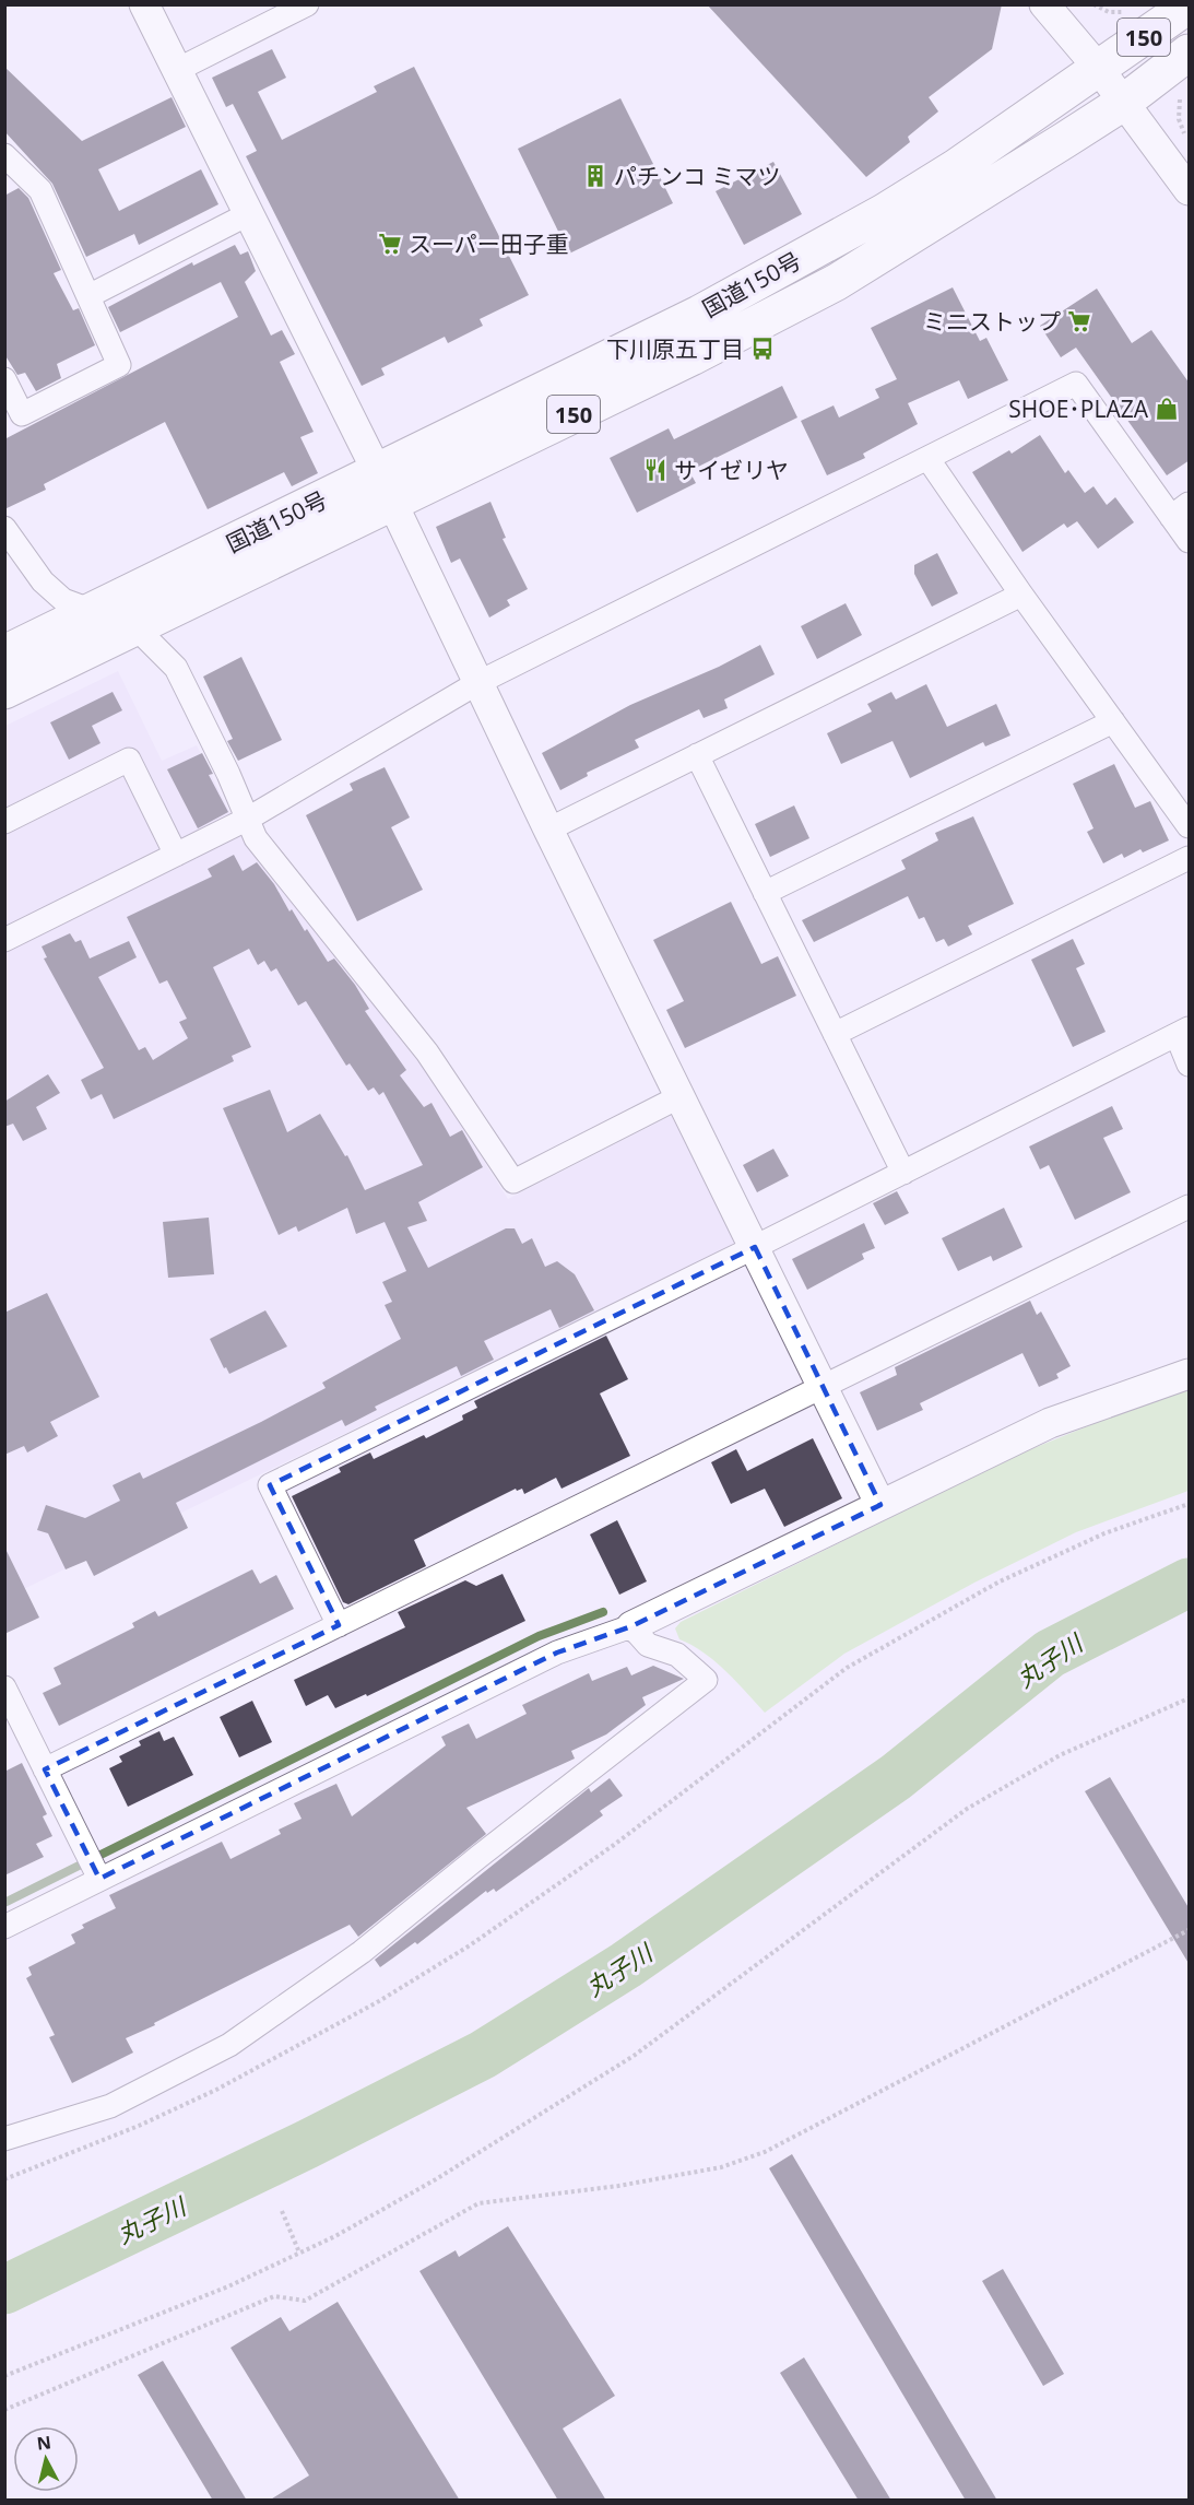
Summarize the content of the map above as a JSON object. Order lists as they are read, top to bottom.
{
  "streets": {
    "highway": ["150", "国道150号"]
  },
  "water": ["丸子川"],
  "places": {
    "building": ["パチンコ ミマツ"],
    "supermarket": ["スーパー田子重", "ミニストップ"],
    "bus stop": ["下川原五丁目"],
    "shop": ["SHOE･PLAZA"],
    "restaurant": ["サイゼリヤ"]
  },
  "north": "top"
}
